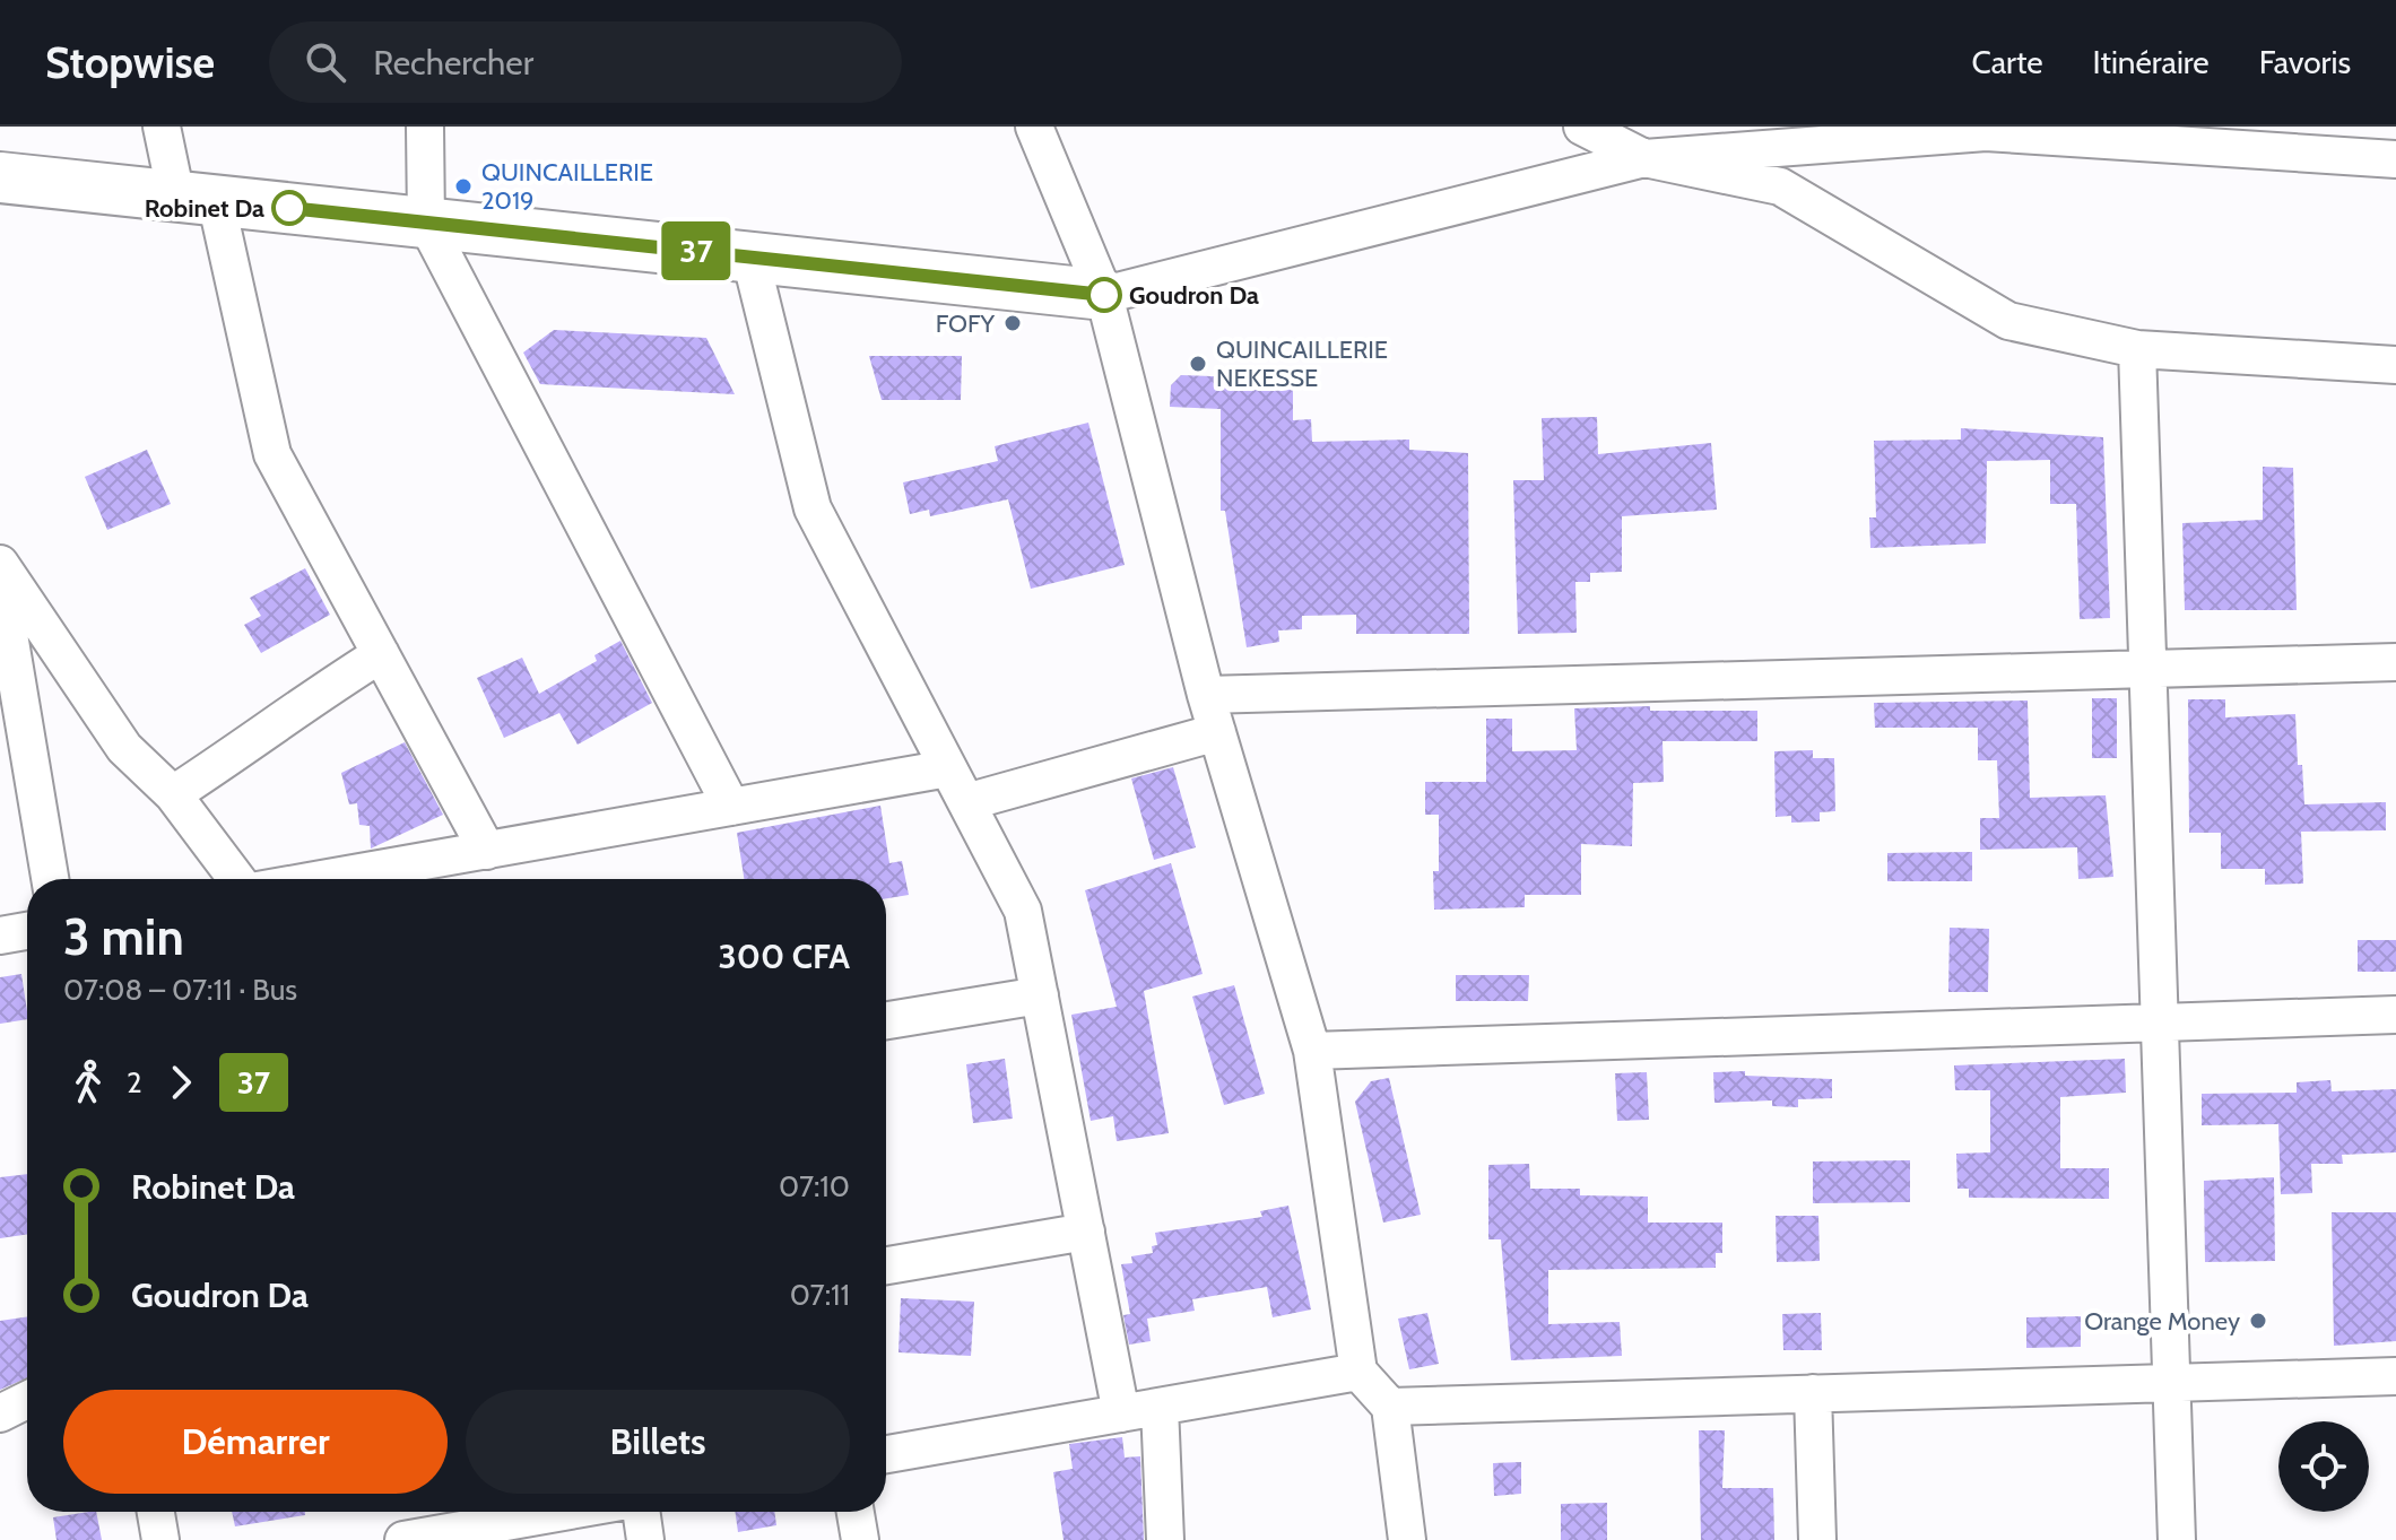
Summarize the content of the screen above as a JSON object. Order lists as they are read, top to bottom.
{
  "places": [
    "QUINCAILLERIE 2019",
    "Robinet Da",
    "Goudron Da",
    "FOFY",
    "QUINCAILLERIE NEKESSE",
    "Orange Money"
  ],
  "lines": ["bus line 37"],
  "page": {
    "header": "Stopwise",
    "search": "Rechercher",
    "nav": ["Carte", "Itinéraire", "Favoris"],
    "on_map": "37",
    "heading": ["3 min", "07:08 – 07:11 · Bus", "300 CFA"],
    "legs": ["2", "37"],
    "list": [
      {
        "name": "Robinet Da",
        "value": "07:10"
      },
      {
        "name": "Goudron Da",
        "value": "07:11"
      }
    ],
    "buttons": ["Démarrer", "Billets"]
  }
}
